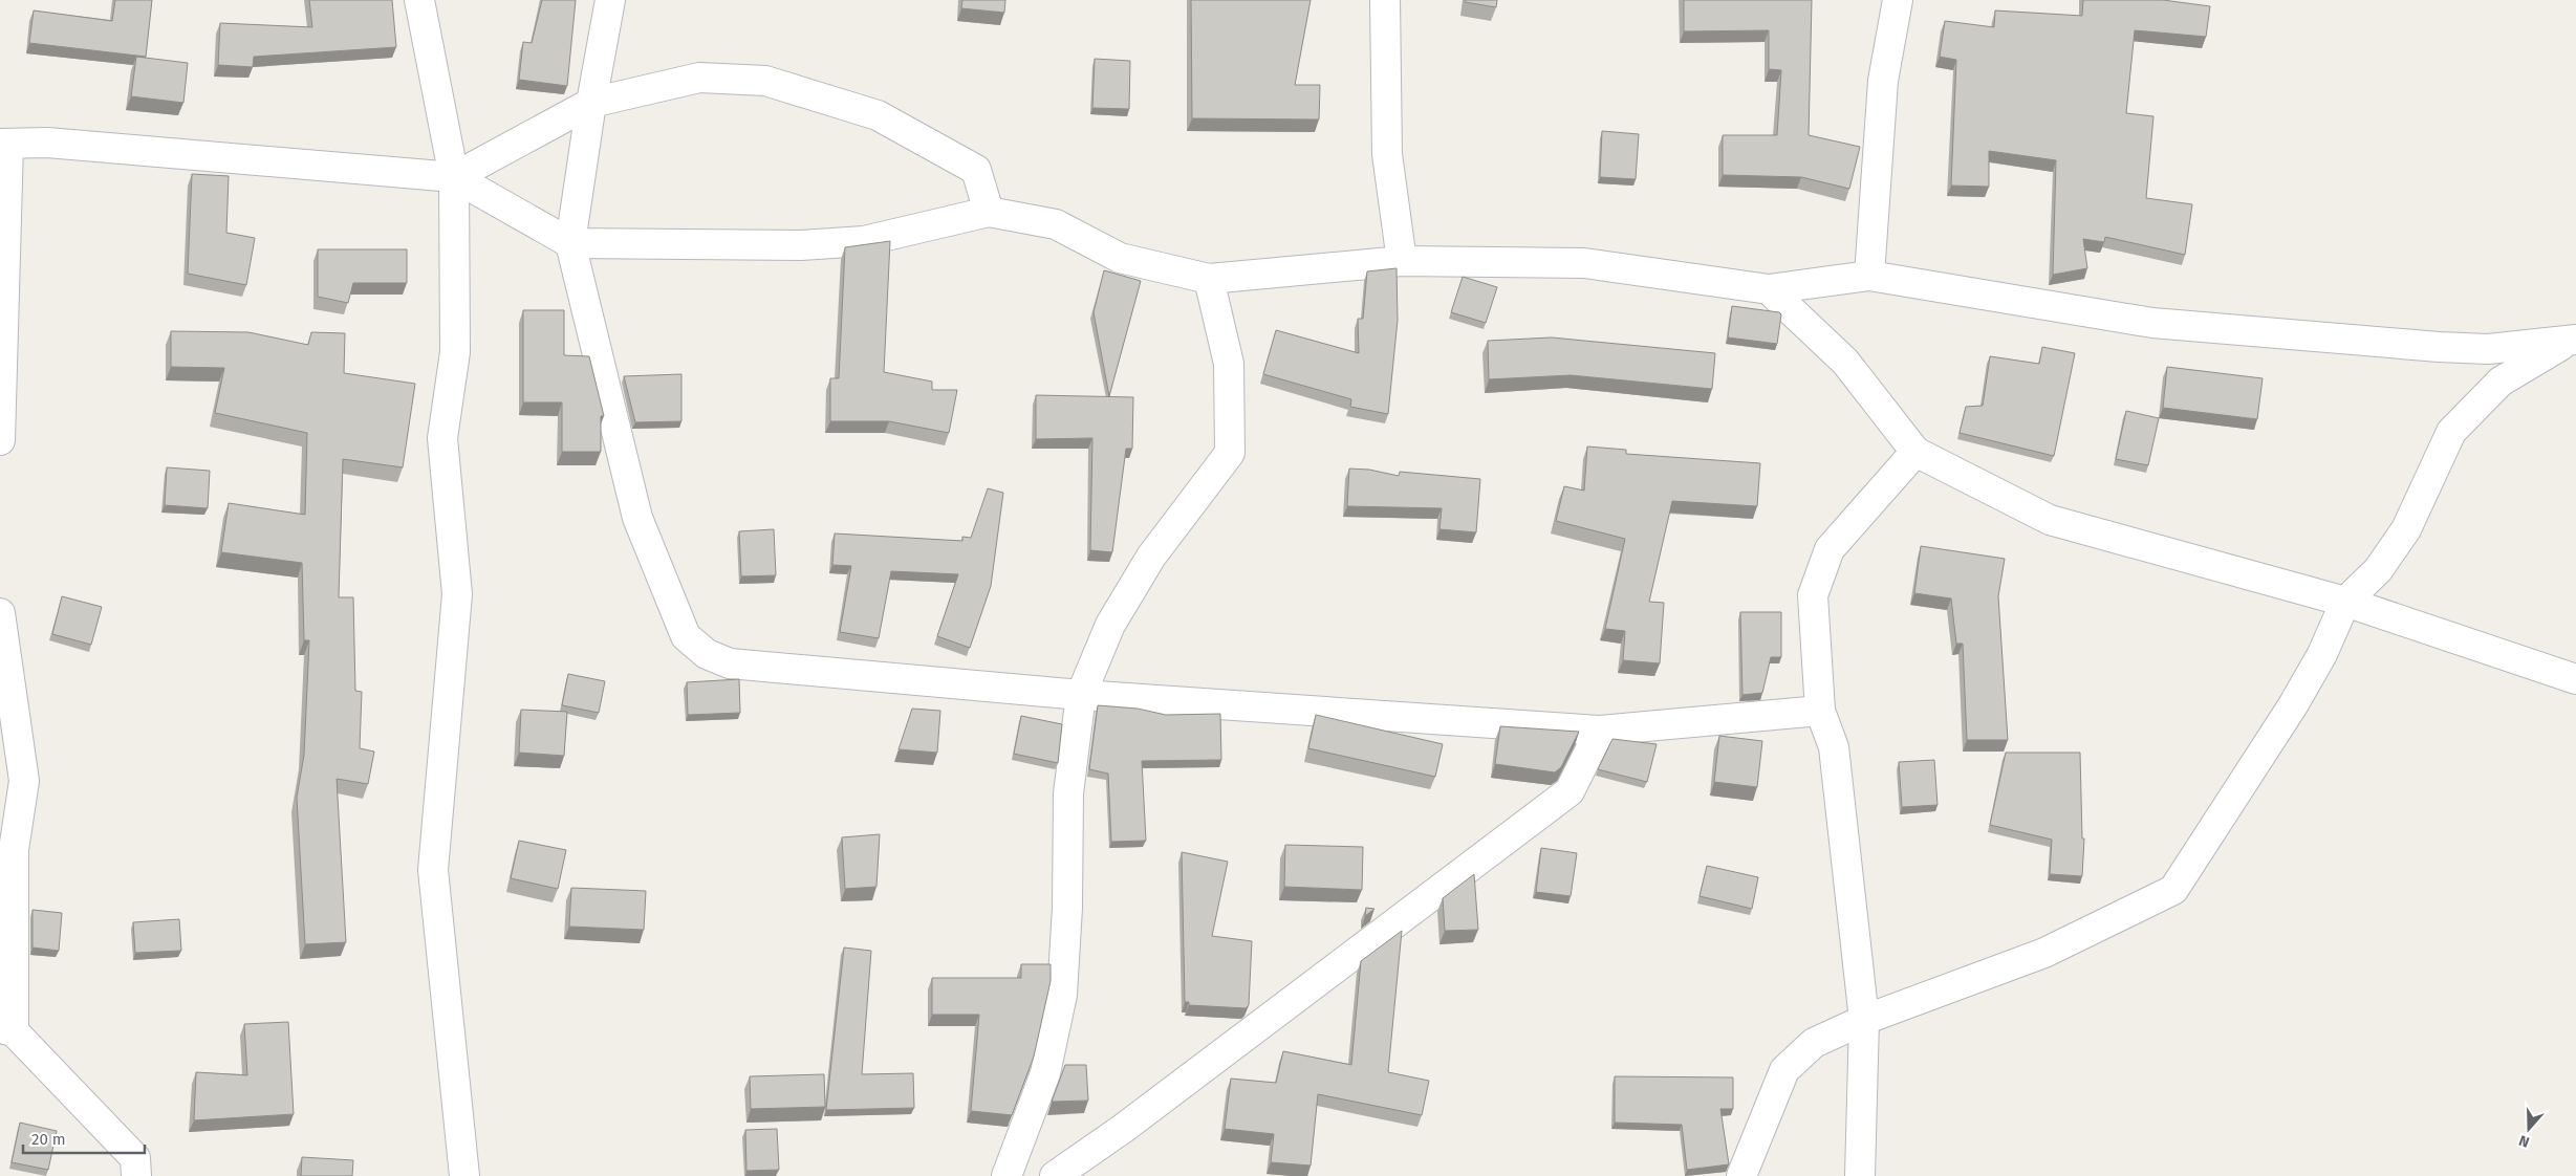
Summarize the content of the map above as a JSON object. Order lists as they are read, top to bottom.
{
  "scale_bar": "20 m",
  "north": "bottom"
}
